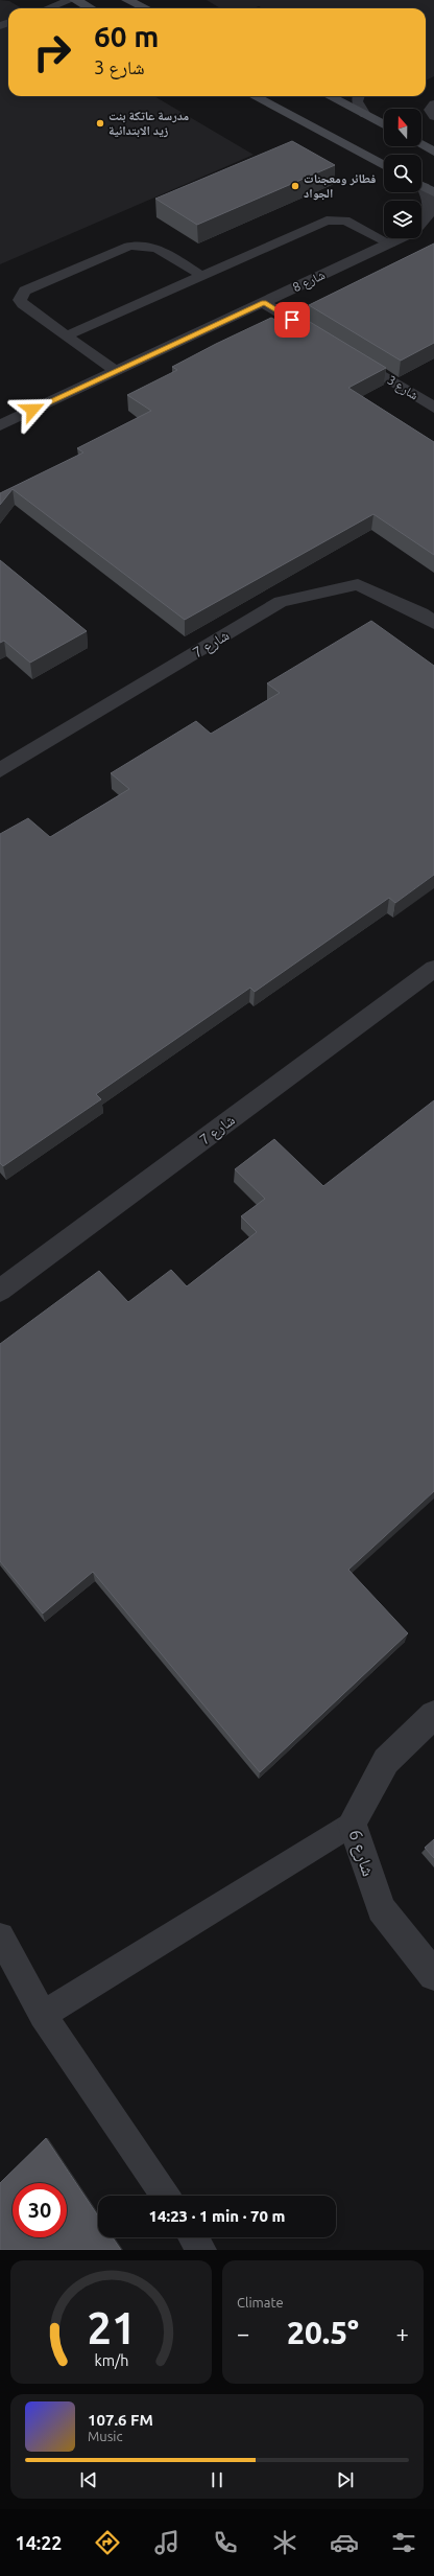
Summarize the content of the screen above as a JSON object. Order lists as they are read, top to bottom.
{
  "streets": {
    "street": [
      "شارع 8",
      "شارع 3",
      "شارع 7",
      "شارع 6"
    ]
  },
  "places": ["مدرسة عاتكة بنت زيد الابتدائية", "فطائر ومعجنات الجواد"],
  "north": "top",
  "page": {
    "turn": ["60 m", "شارع 3"],
    "limit": "30",
    "trip": "14:23 · 1 min · 70 m",
    "tile": "Climate",
    "heat": ["−", "20.5°", "+"],
    "song": ["107.6 FM", "Music"],
    "tabs": "14:22",
    "gauge": ["21", "km/h"]
  }
}
